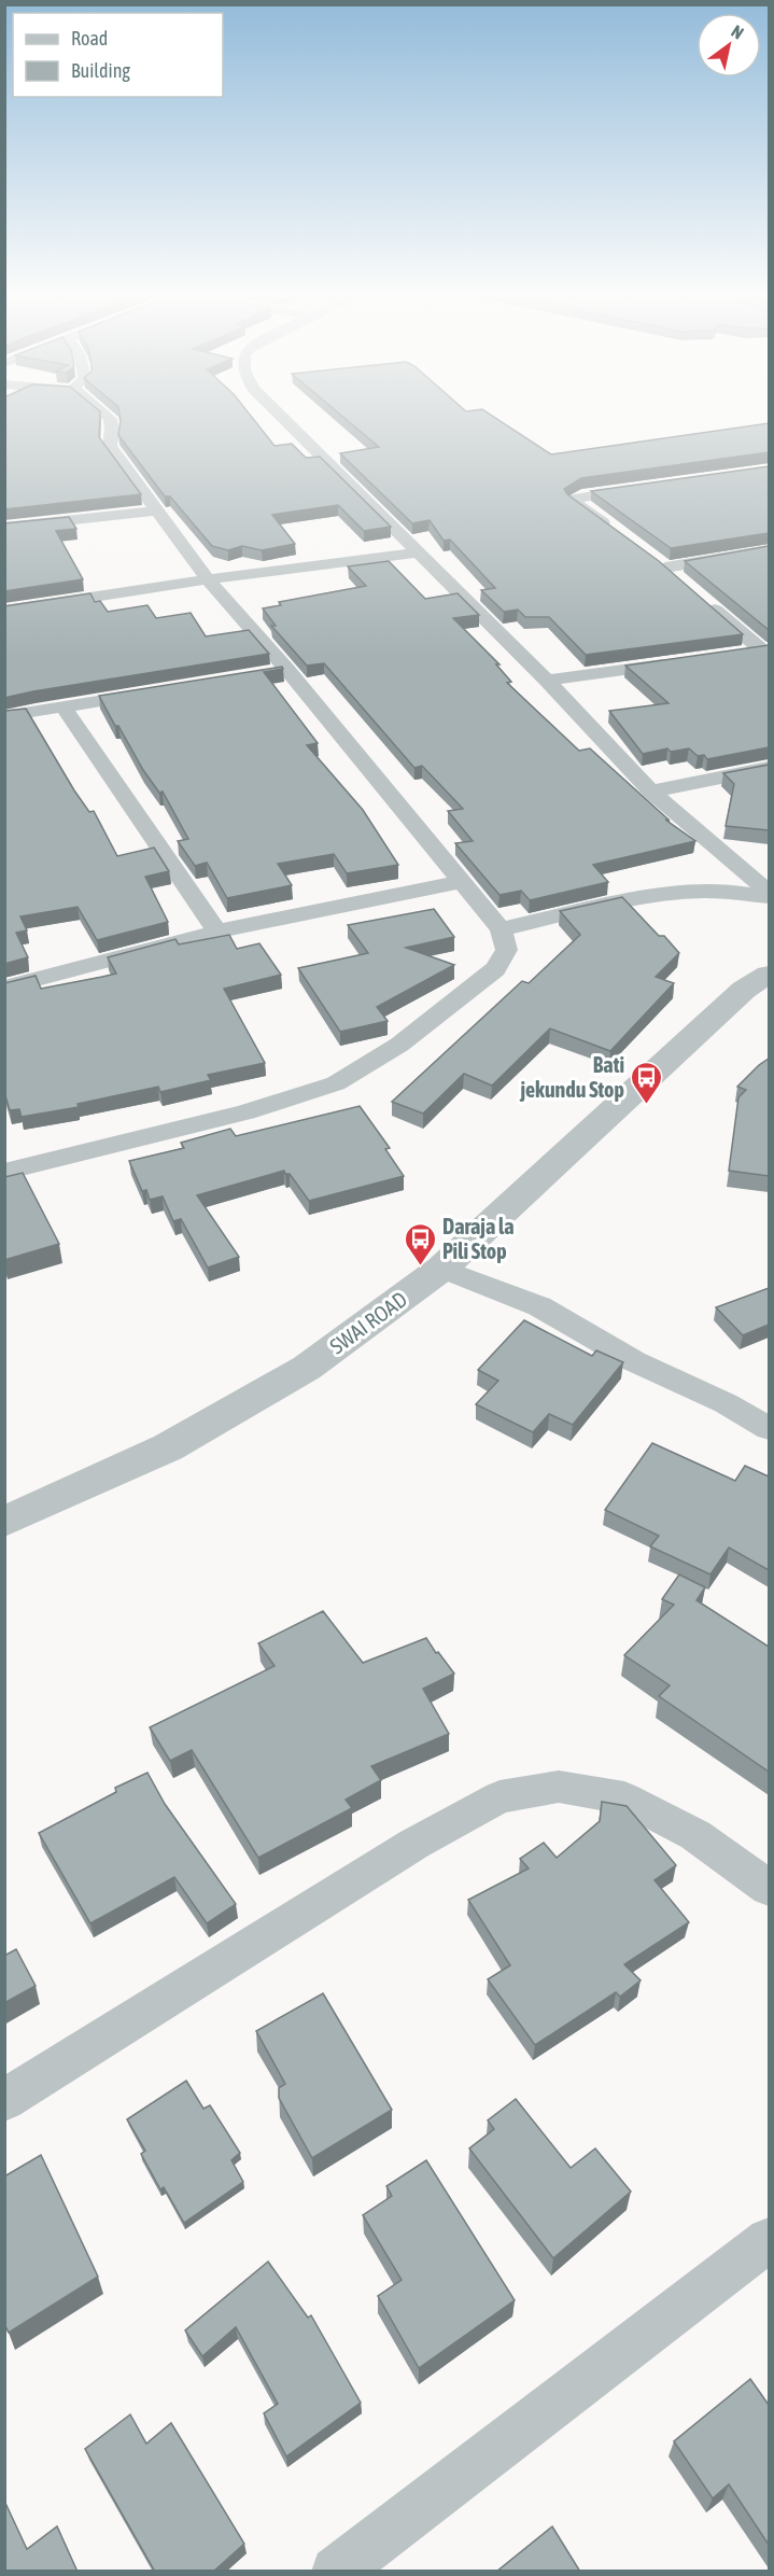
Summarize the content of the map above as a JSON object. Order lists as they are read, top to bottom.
{
  "streets": {
    "street": ["SWAI ROAD"]
  },
  "places": {
    "bus stop": ["Bati jekundu Stop", "Daraja la Pili Stop"]
  },
  "legend": ["Road", "Building"],
  "north": "top right"
}
